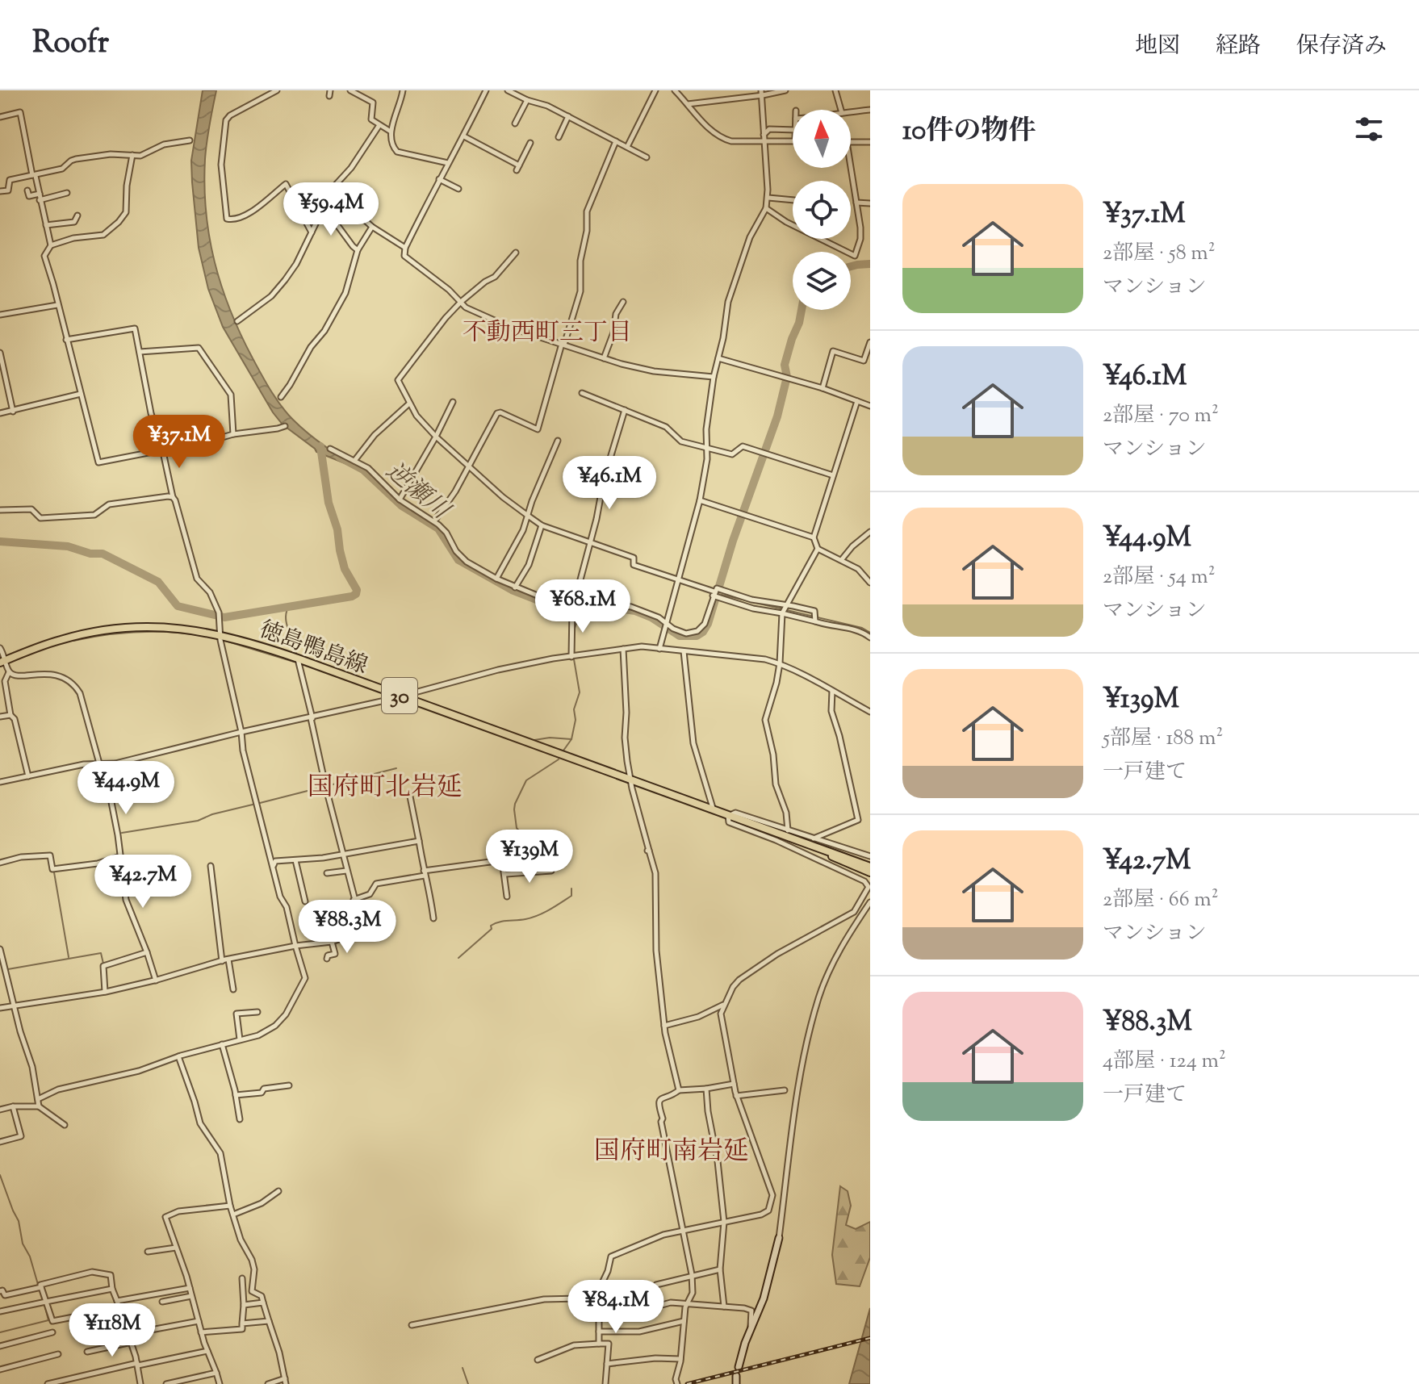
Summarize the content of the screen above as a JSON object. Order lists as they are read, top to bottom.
{
  "streets": {
    "main road": ["徳島鴨島線", "30"]
  },
  "districts": ["不動西町三丁目", "国府町北岩延", "国府町南岩延"],
  "water": ["逆瀬川"],
  "north": "top",
  "page": {
    "header": "Roofr",
    "nav": ["地図", "経路", "保存済み"],
    "heading": "10件の物件",
    "list": [
      {
        "name": "¥37.1M",
        "note": "2部屋 · 58 m² · マンション"
      },
      {
        "name": "¥46.1M",
        "note": "2部屋 · 70 m² · マンション"
      },
      {
        "name": "¥44.9M",
        "note": "2部屋 · 54 m² · マンション"
      },
      {
        "name": "¥139M",
        "note": "5部屋 · 188 m² · 一戸建て"
      },
      {
        "name": "¥42.7M",
        "note": "2部屋 · 66 m² · マンション"
      },
      {
        "name": "¥88.3M",
        "note": "4部屋 · 124 m² · 一戸建て"
      }
    ],
    "price": [
      "¥59.4M",
      "¥37.1M",
      "¥46.1M",
      "¥68.1M",
      "¥44.9M",
      "¥139M",
      "¥42.7M",
      "¥88.3M",
      "¥84.1M",
      "¥118M"
    ]
  }
}
